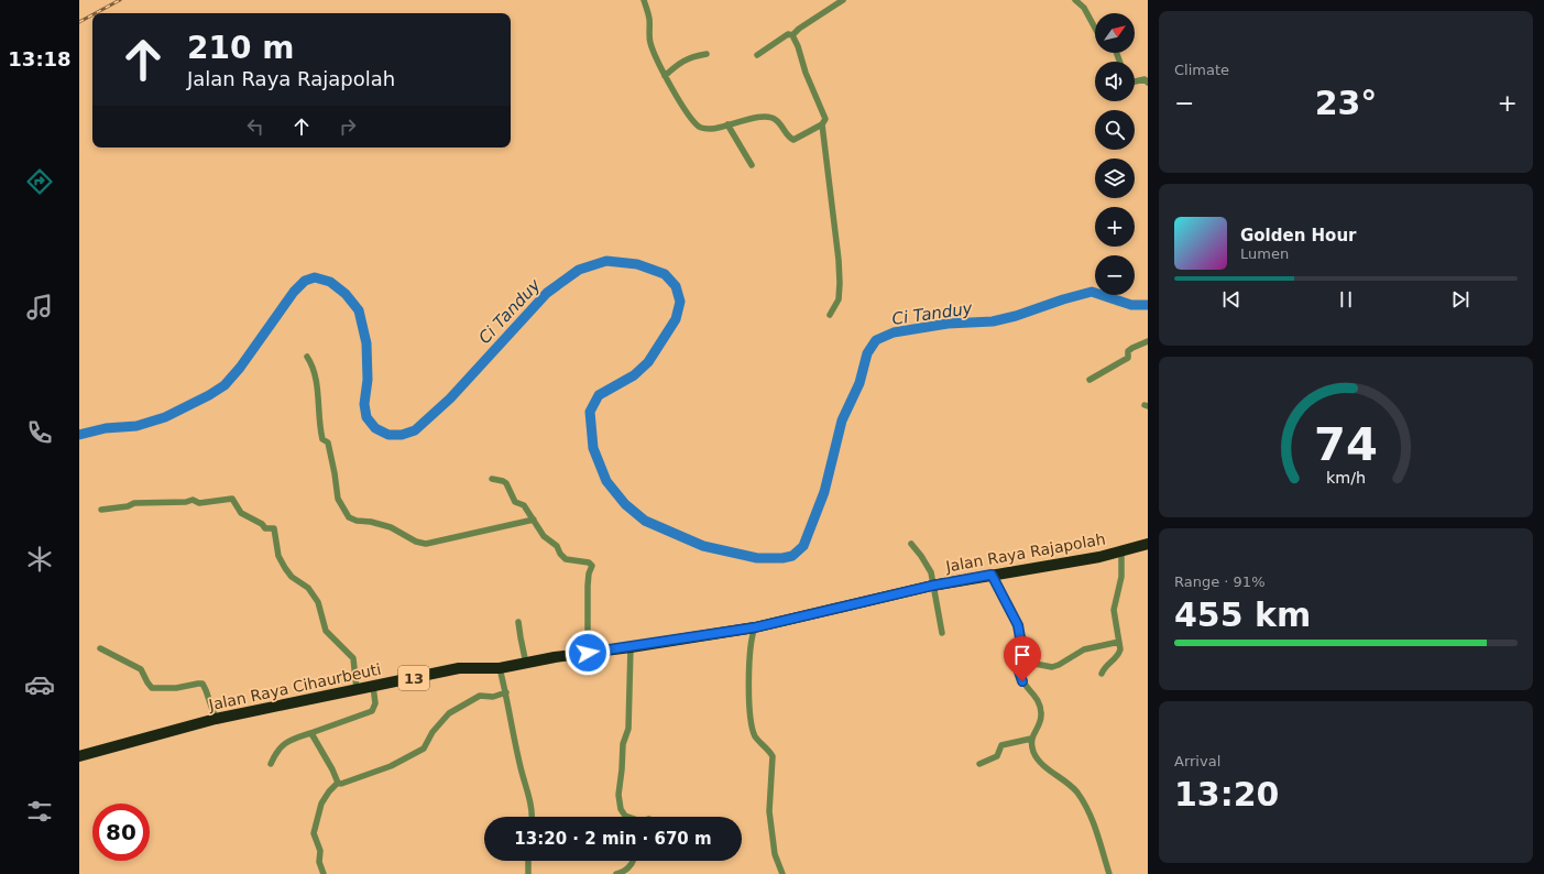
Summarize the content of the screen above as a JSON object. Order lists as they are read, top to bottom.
{
  "streets": {
    "highway": ["Jalan Raya Rajapolah", "13", "Jalan Raya Cihaurbeuti"]
  },
  "crossings": [
    ["Jalan Raya Rajapolah", "Jalan Raya Cihaurbeuti"]
  ],
  "water": ["Ci Tanduy"],
  "north": "top right",
  "page": {
    "tabs": "13:18",
    "tile": [
      "Climate",
      ["Range · 91%", "455 km"],
      ["Arrival", "13:20"]
    ],
    "map_buttons": ["+", "−"],
    "turn": ["210 m", "Jalan Raya Rajapolah"],
    "heat": ["−", "23°", "+"],
    "song": ["Golden Hour", "Lumen"],
    "limit": "80",
    "trip": "13:20 · 2 min · 670 m",
    "gauge": ["74", "km/h"]
  }
}
